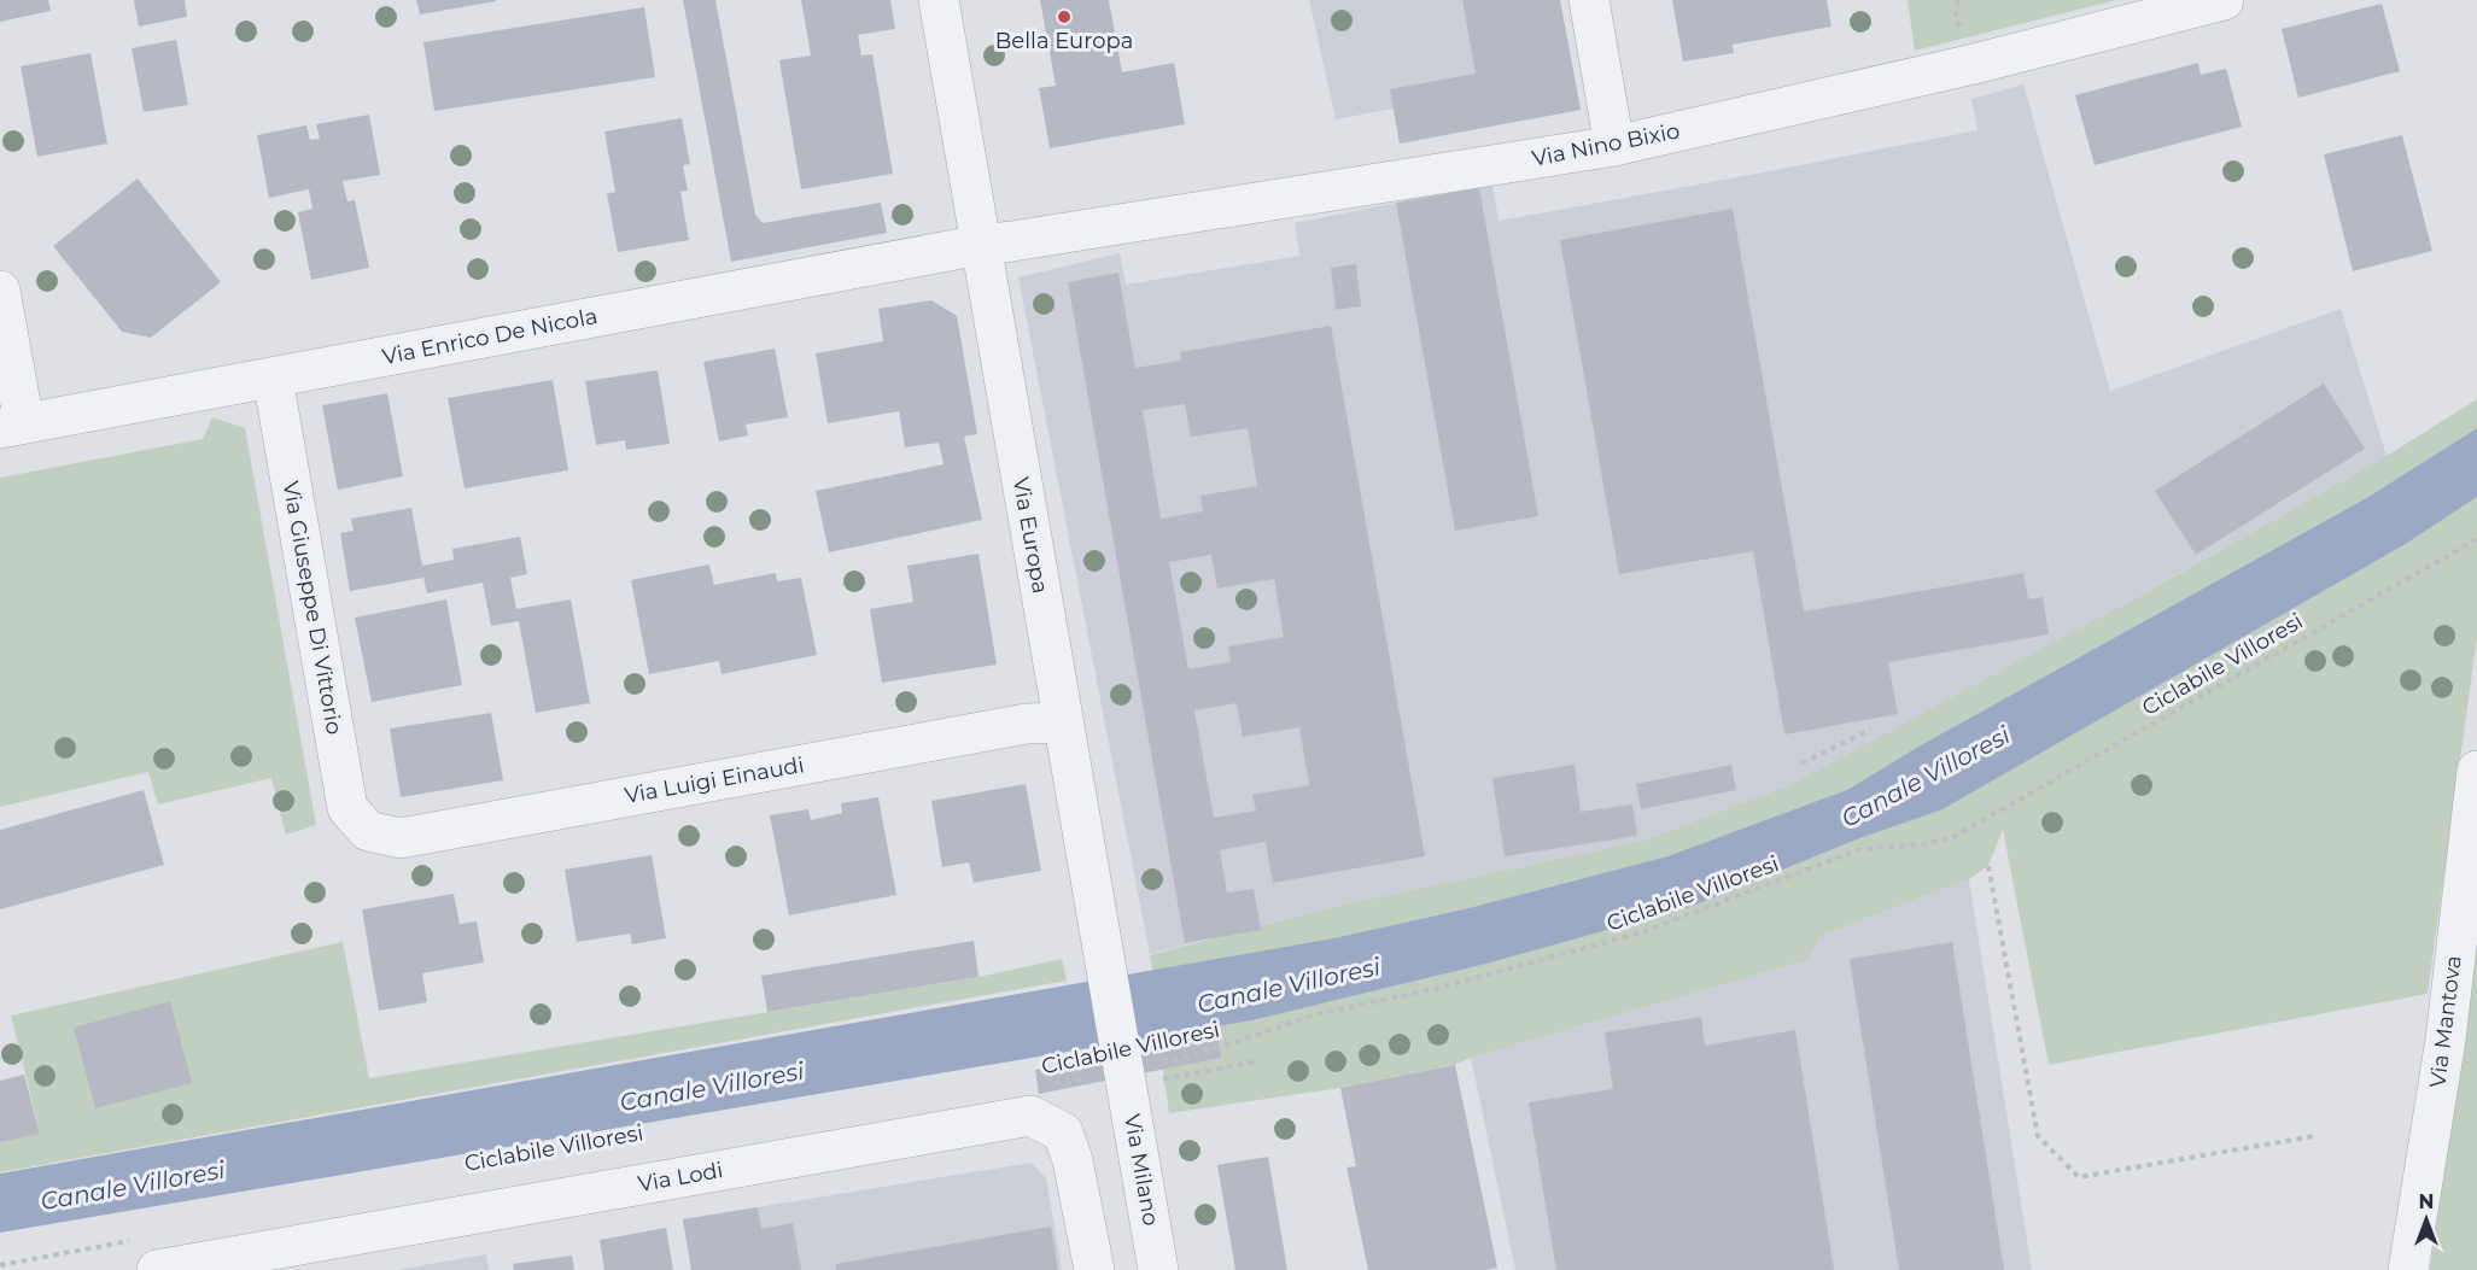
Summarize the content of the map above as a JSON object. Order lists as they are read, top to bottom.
{
  "streets": {
    "street": [
      "Via Nino Bixio",
      "Via Enrico De Nicola",
      "Via Europa",
      "Via Giuseppe Di Vittorio",
      "Via Luigi Einaudi",
      "Via Mantova",
      "Via Milano",
      "Via Lodi"
    ],
    "path": ["Ciclabile Villoresi"]
  },
  "crossings": [
    ["Via Nino Bixio", "Via Enrico De Nicola"],
    ["Via Nino Bixio", "Via Europa"],
    ["Via Enrico De Nicola", "Via Europa"],
    ["Via Enrico De Nicola", "Via Giuseppe Di Vittorio"],
    ["Via Europa", "Ciclabile Villoresi"],
    ["Via Europa", "Via Luigi Einaudi"],
    ["Via Europa", "Via Milano"],
    ["Via Giuseppe Di Vittorio", "Via Luigi Einaudi"],
    ["Ciclabile Villoresi", "Via Milano"]
  ],
  "water": ["Canale Villoresi"],
  "places": ["Bella Europa"],
  "north": "top"
}
